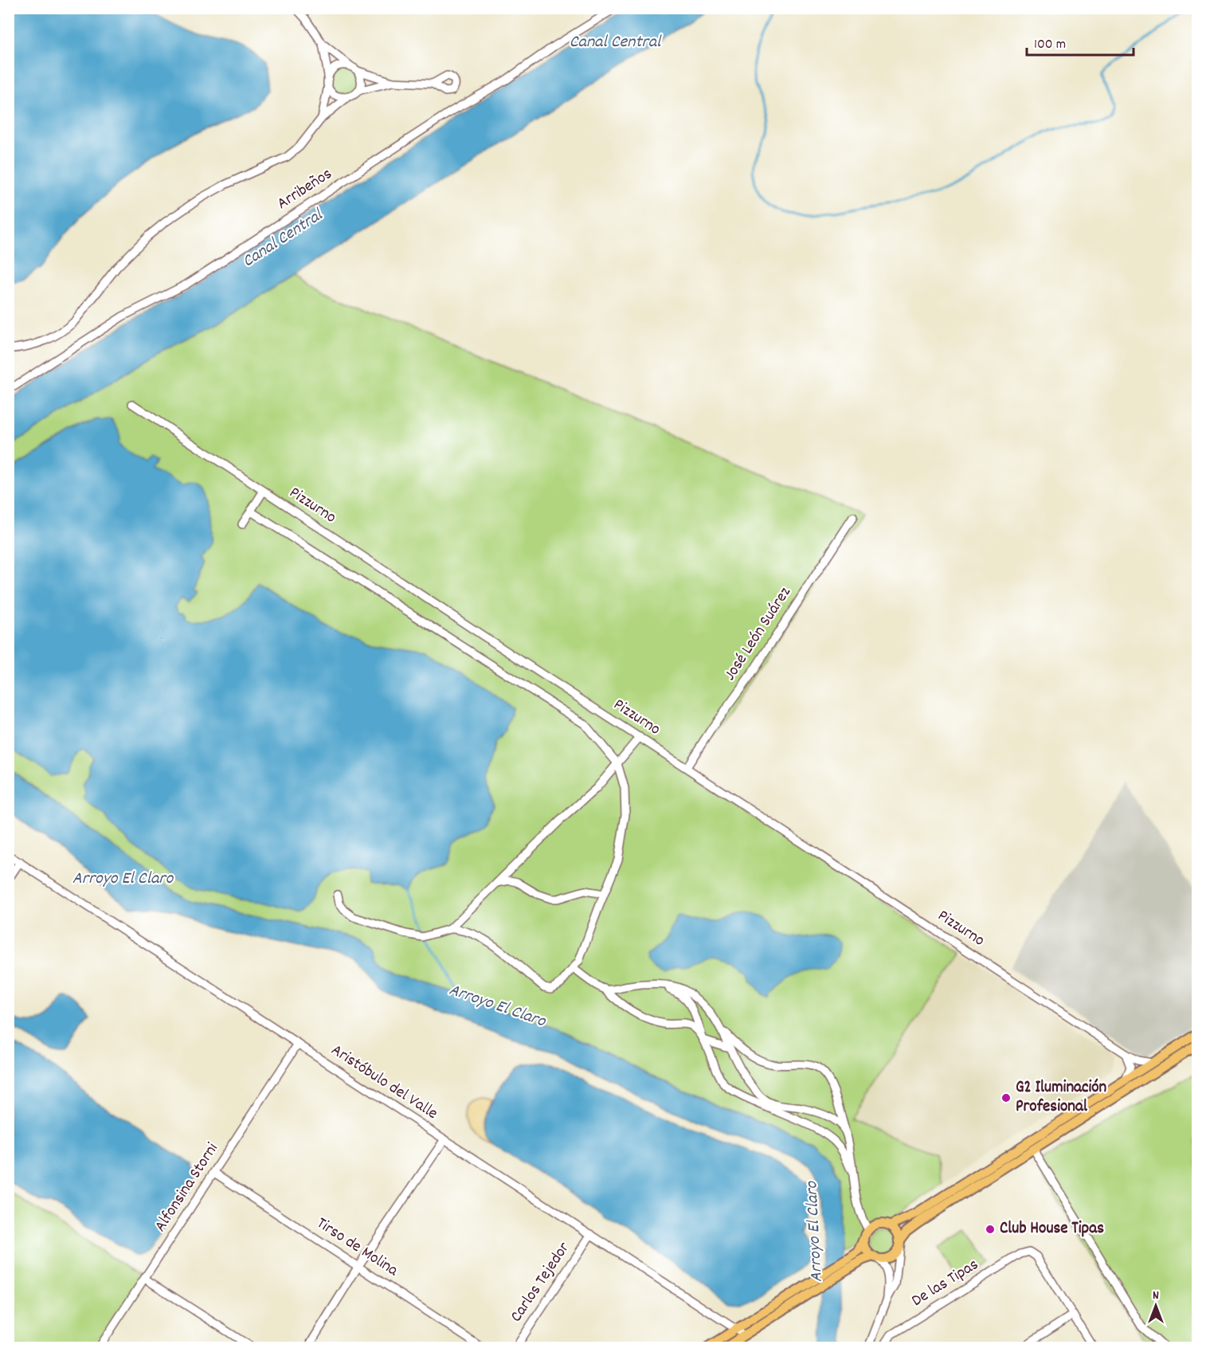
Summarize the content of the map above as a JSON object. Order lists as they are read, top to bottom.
{
  "streets": {
    "street": [
      "Arribeños",
      "Pizzurno",
      "José León Suárez",
      "Aristóbulo del Valle",
      "Alfonsina Storni",
      "Tirso de Molina",
      "Carlos Tejedor",
      "De las Tipas"
    ]
  },
  "crossings": [
    ["Pizzurno", "José León Suárez"],
    ["Aristóbulo del Valle", "Alfonsina Storni"],
    ["Aristóbulo del Valle", "Carlos Tejedor"],
    ["Alfonsina Storni", "Tirso de Molina"]
  ],
  "water": ["Canal Central", "Arroyo El Claro"],
  "places": ["G2 Iluminación Profesional", "Club House Tipas"],
  "scale_bar": "100 m",
  "north": "top"
}
